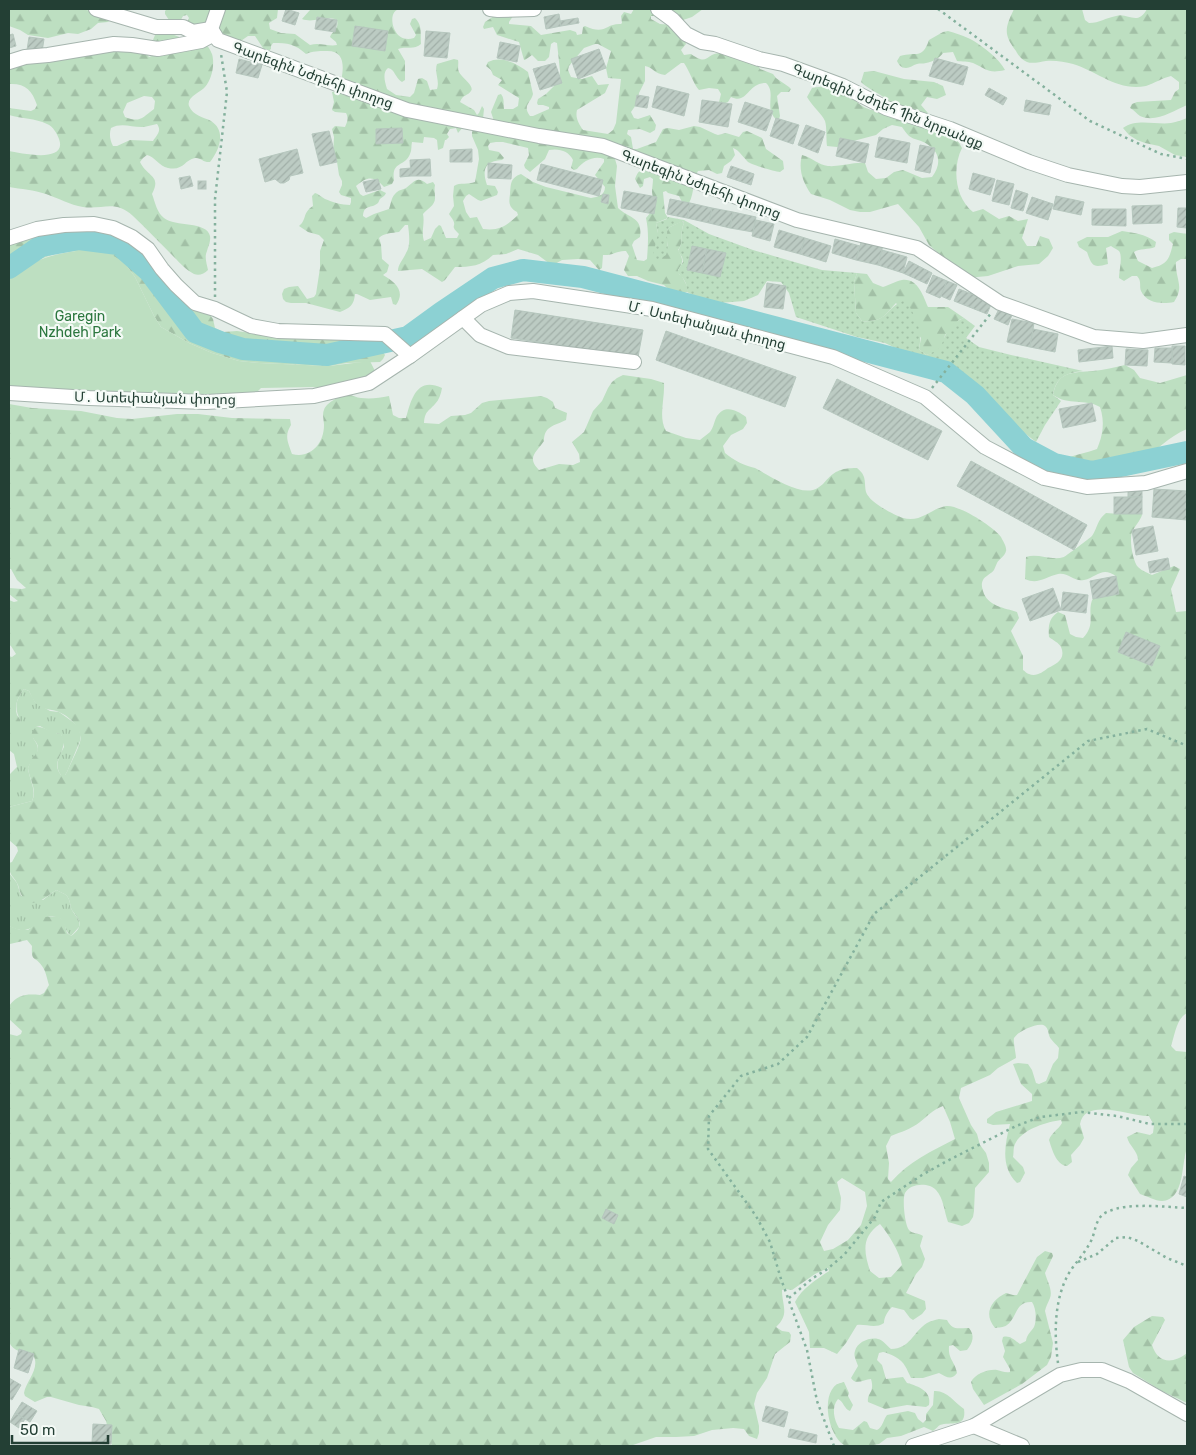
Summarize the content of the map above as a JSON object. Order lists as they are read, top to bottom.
{
  "streets": {
    "street": ["Գարեգին Նժդեհի փողոց", "Գարեգին Նժդեհ 1ին նրբանցք", "Մ․ Ստեփանյան փողոց"]
  },
  "parks": ["Garegin Nzhdeh Park"],
  "scale_bar": "50 m"
}
